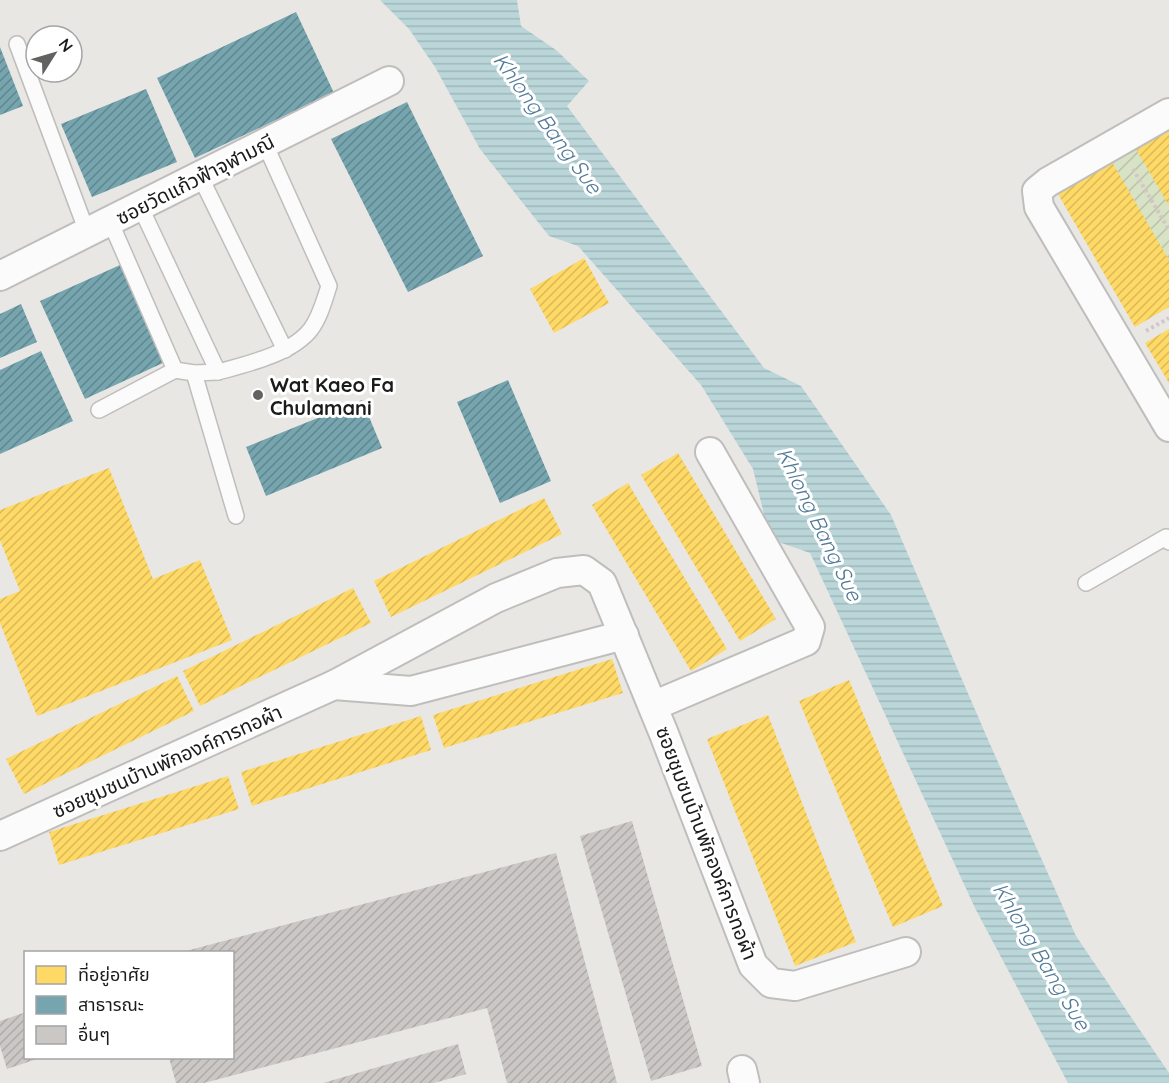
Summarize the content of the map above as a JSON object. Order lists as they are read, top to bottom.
{
  "streets": {
    "street": ["ซอยวัดแก้วฟ้าจุฬามณี", "ซอยชุมชนบ้านพักองค์การทอผ้า"]
  },
  "water": ["Khlong Bang Sue"],
  "places": ["Wat Kaeo Fa Chulamani"],
  "legend": ["ที่อยู่อาศัย", "สาธารณะ", "อื่นๆ"],
  "north": "top right"
}
